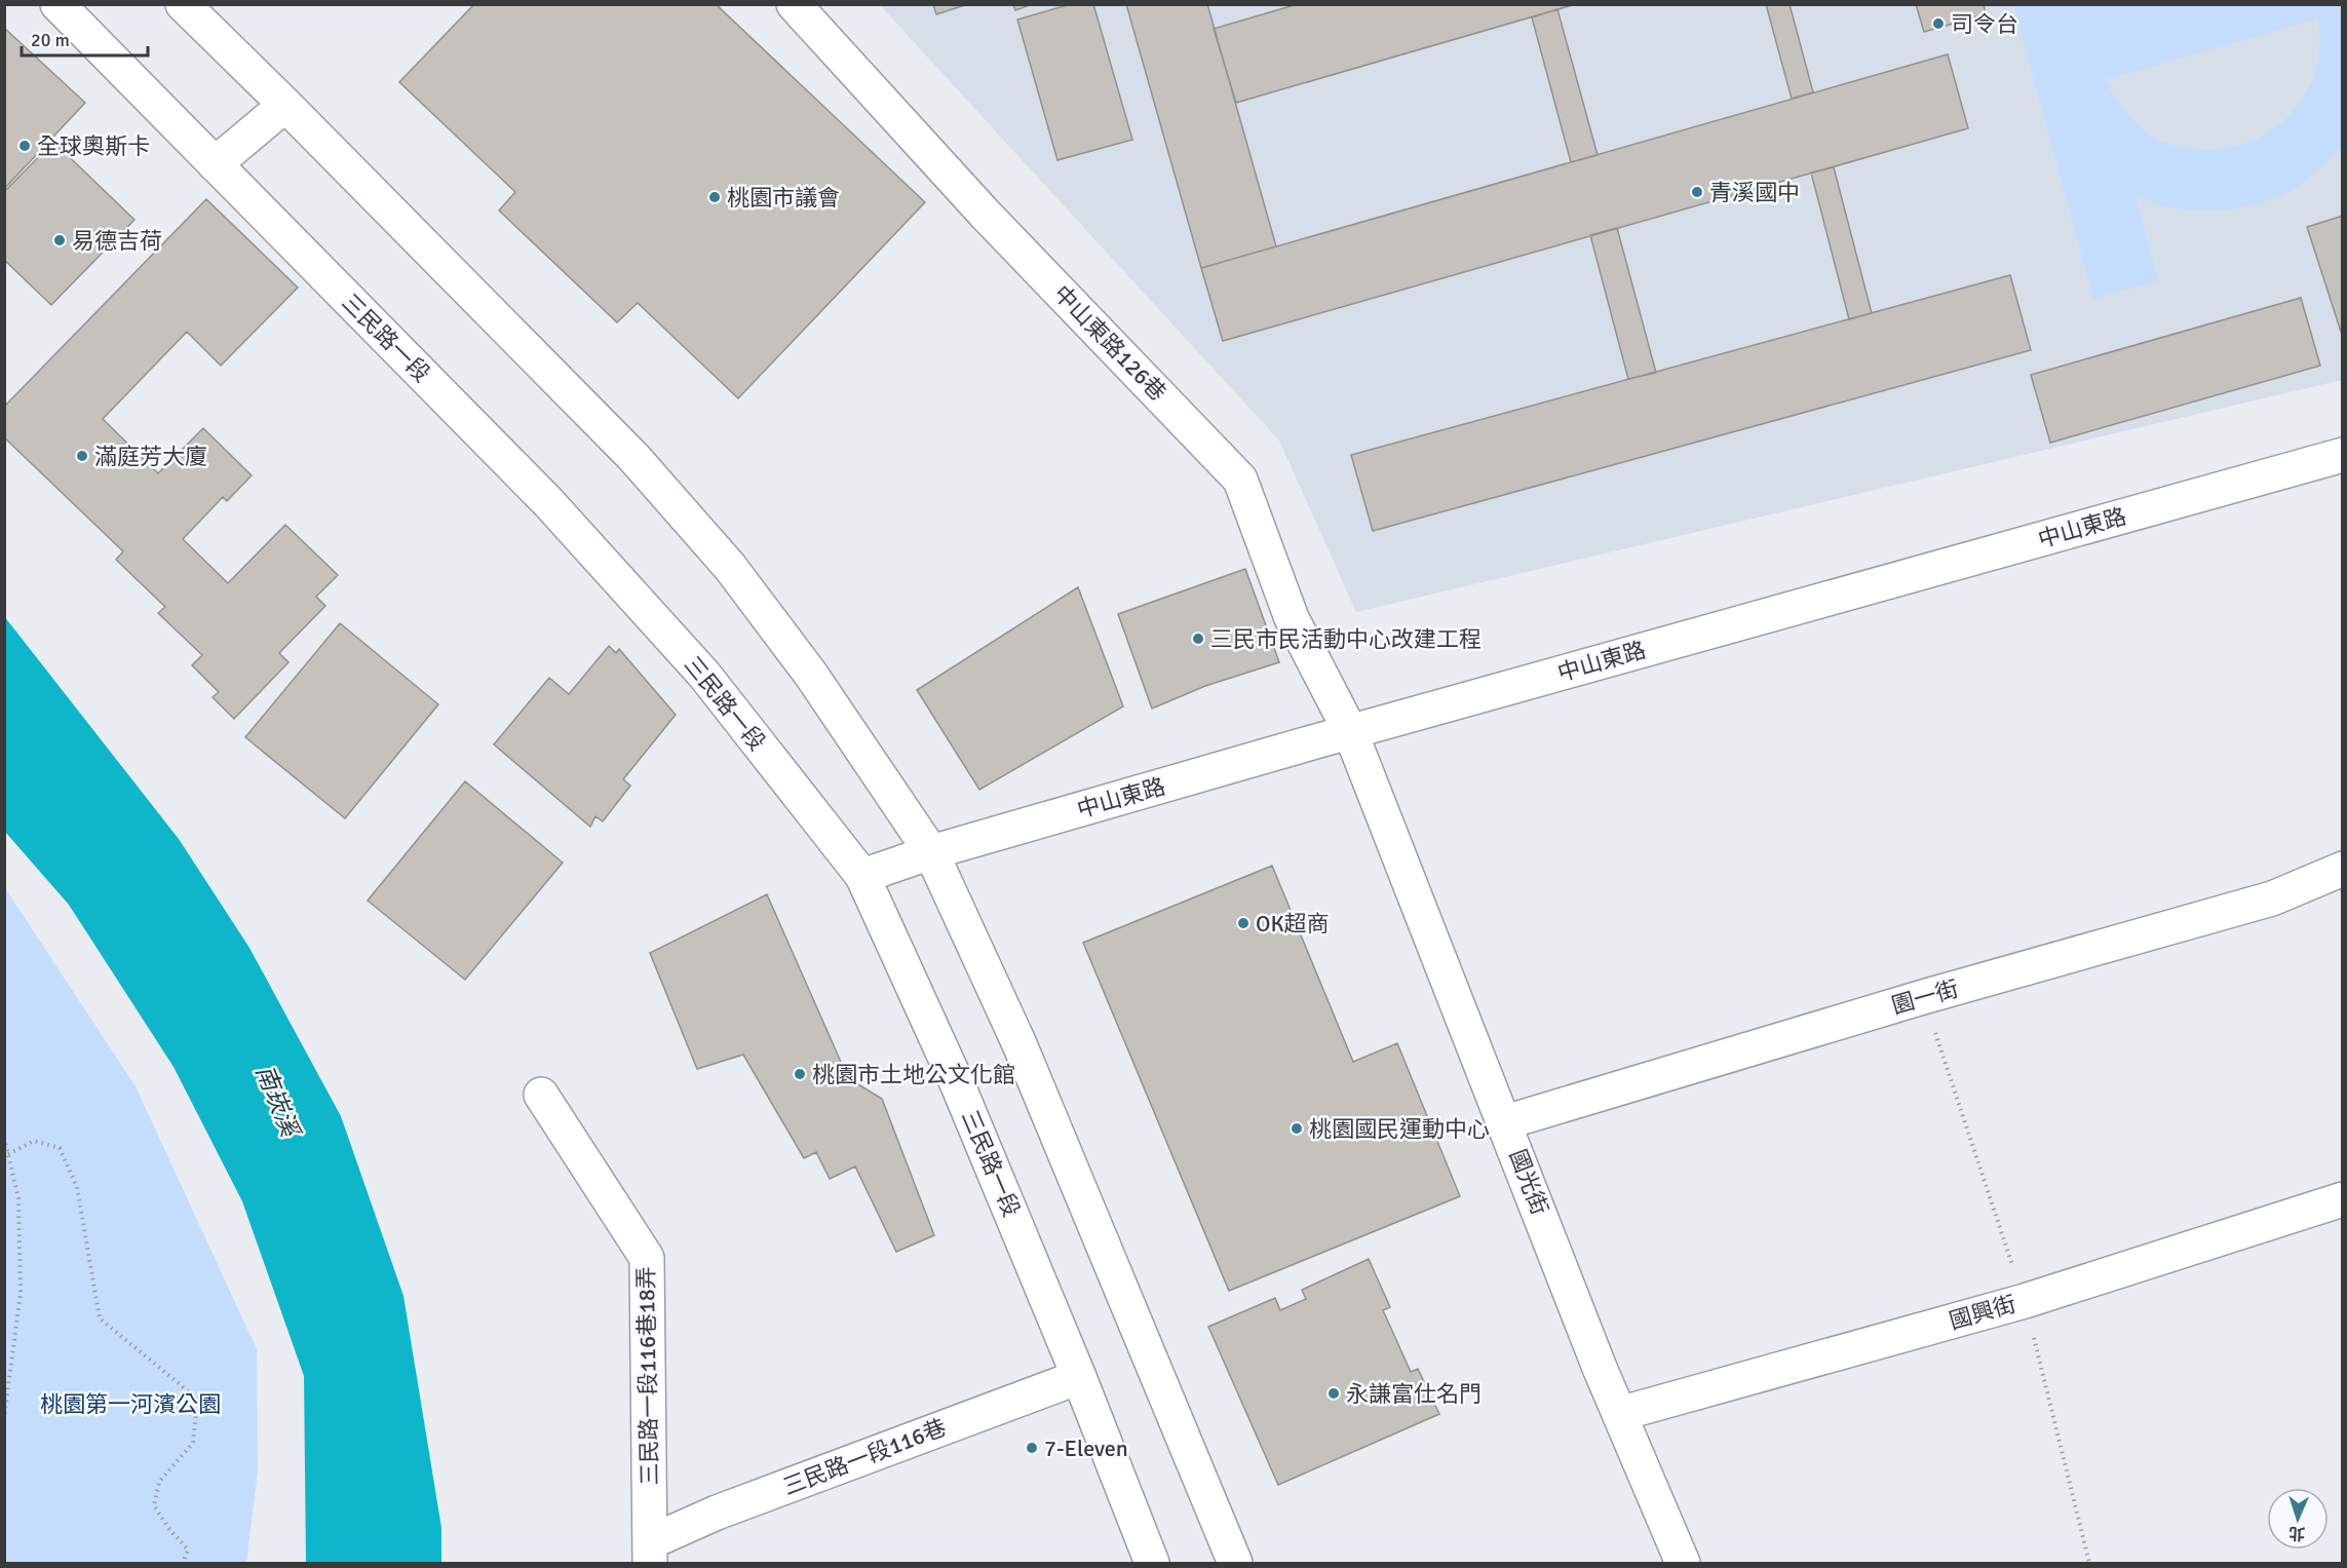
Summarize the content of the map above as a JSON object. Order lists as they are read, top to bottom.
{
  "streets": {
    "main road": [
      "三民路一段",
      "中山東路126巷",
      "中山東路",
      "園一街",
      "國光街",
      "國興街",
      "三民路一段116巷18弄",
      "三民路一段116巷"
    ]
  },
  "crossings": [
    ["三民路一段", "中山東路"],
    ["三民路一段", "三民路一段116巷"],
    ["中山東路126巷", "中山東路"],
    ["中山東路126巷", "國光街"],
    ["中山東路", "國光街"],
    ["園一街", "國光街"],
    ["國光街", "國興街"],
    ["三民路一段116巷18弄", "三民路一段116巷"]
  ],
  "water": ["南崁溪"],
  "parks": ["桃園第一河濱公園"],
  "places": [
    "司令台",
    "全球奧斯卡",
    "青溪國中",
    "桃園市議會",
    "易德吉荷",
    "滿庭芳大廈",
    "三民市民活動中心改建工程",
    "OK超商",
    "桃園市土地公文化館",
    "桃園國民運動中心",
    "永謙富仕名門",
    "7-Eleven"
  ],
  "scale_bar": "20 m",
  "north": "bottom"
}
